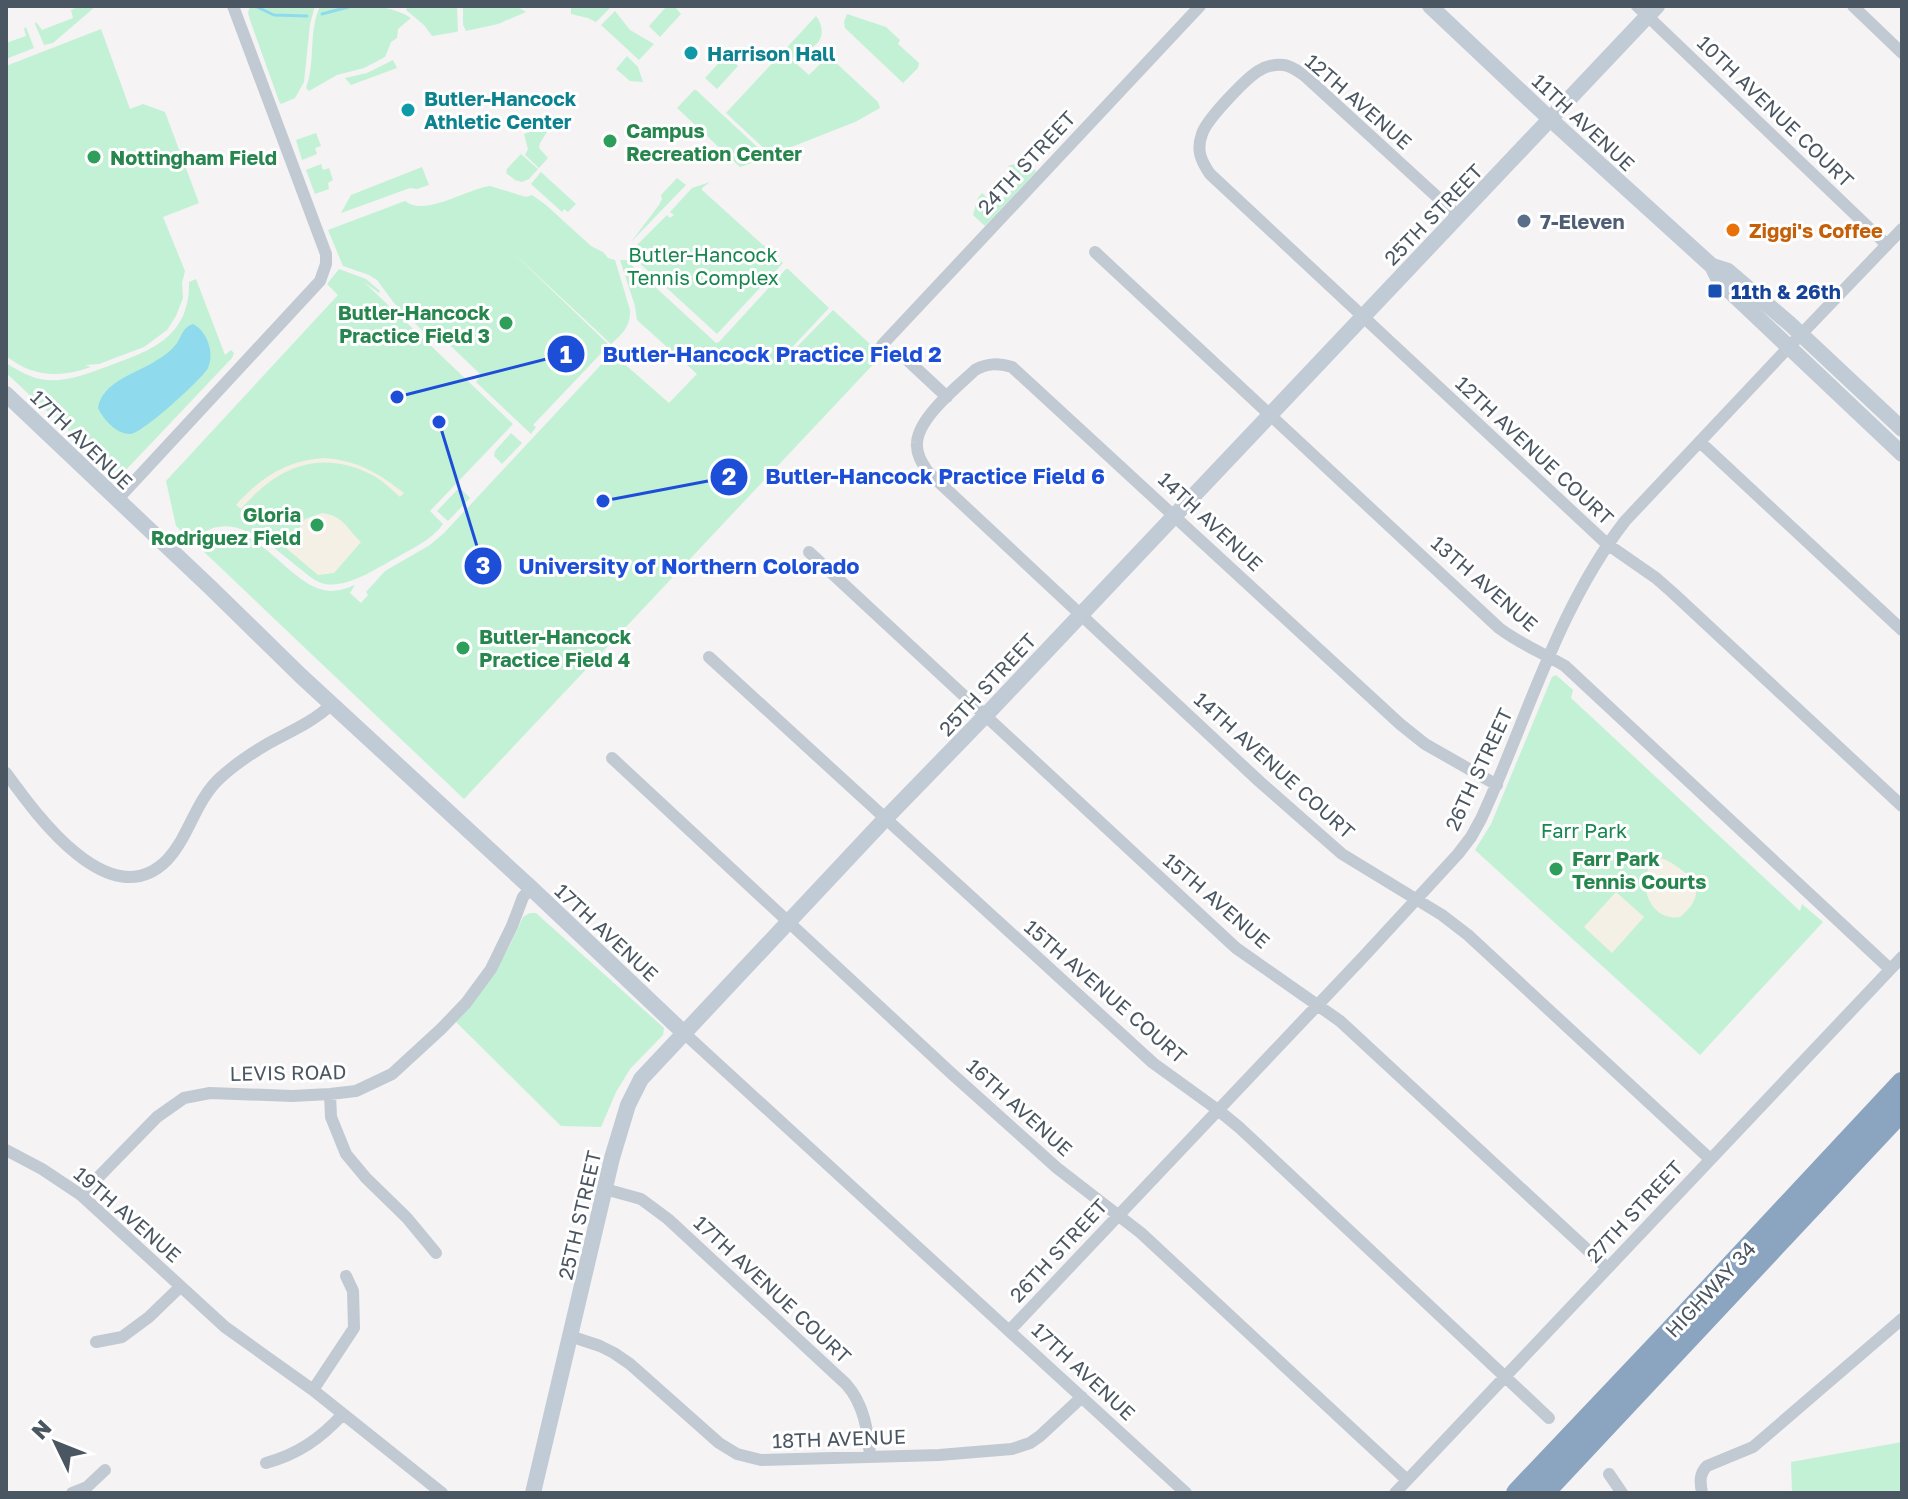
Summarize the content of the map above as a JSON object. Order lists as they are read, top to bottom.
{
  "streets": {
    "highway": ["HIGHWAY 34"],
    "street": [
      "12TH AVENUE",
      "10TH AVENUE COURT",
      "11TH AVENUE",
      "24TH STREET",
      "25TH STREET",
      "17TH AVENUE",
      "12TH AVENUE COURT",
      "14TH AVENUE",
      "13TH AVENUE",
      "14TH AVENUE COURT",
      "26TH STREET",
      "15TH AVENUE",
      "15TH AVENUE COURT",
      "LEVIS ROAD",
      "16TH AVENUE",
      "27TH STREET",
      "19TH AVENUE",
      "17TH AVENUE COURT",
      "18TH AVENUE"
    ]
  },
  "crossings": [
    ["12TH AVENUE", "25TH STREET"],
    ["12TH AVENUE", "12TH AVENUE COURT"],
    ["10TH AVENUE COURT", "25TH STREET"],
    ["10TH AVENUE COURT", "26TH STREET"],
    ["11TH AVENUE", "25TH STREET"],
    ["11TH AVENUE", "26TH STREET"],
    ["25TH STREET", "17TH AVENUE"],
    ["25TH STREET", "12TH AVENUE COURT"],
    ["25TH STREET", "14TH AVENUE"],
    ["25TH STREET", "13TH AVENUE"],
    ["25TH STREET", "14TH AVENUE COURT"],
    ["25TH STREET", "15TH AVENUE"],
    ["25TH STREET", "15TH AVENUE COURT"],
    ["25TH STREET", "16TH AVENUE"],
    ["25TH STREET", "17TH AVENUE COURT"],
    ["25TH STREET", "18TH AVENUE"],
    ["17TH AVENUE", "26TH STREET"],
    ["17TH AVENUE", "LEVIS ROAD"],
    ["17TH AVENUE", "18TH AVENUE"],
    ["12TH AVENUE COURT", "26TH STREET"],
    ["14TH AVENUE", "14TH AVENUE COURT"],
    ["14TH AVENUE", "26TH STREET"],
    ["13TH AVENUE", "26TH STREET"],
    ["13TH AVENUE", "27TH STREET"],
    ["14TH AVENUE COURT", "26TH STREET"],
    ["14TH AVENUE COURT", "27TH STREET"],
    ["26TH STREET", "15TH AVENUE"],
    ["26TH STREET", "15TH AVENUE COURT"],
    ["26TH STREET", "16TH AVENUE"],
    ["15TH AVENUE", "27TH STREET"],
    ["15TH AVENUE COURT", "27TH STREET"],
    ["LEVIS ROAD", "19TH AVENUE"],
    ["16TH AVENUE", "27TH STREET"],
    ["17TH AVENUE COURT", "18TH AVENUE"]
  ],
  "parks": ["Butler-Hancock Tennis Complex", "Farr Park"],
  "places": {
    "other": [
      "Harrison Hall",
      "Butler-Hancock Athletic Center",
      "Campus Recreation Center",
      "Nottingham Field",
      "7-Eleven",
      "Ziggi's Coffee",
      "Butler-Hancock Practice Field 3",
      "Butler-Hancock Practice Field 2",
      "University of Northern Colorado",
      "Butler-Hancock Practice Field 6",
      "Gloria Rodriguez Field",
      "Butler-Hancock Practice Field 4",
      "Farr Park Tennis Courts"
    ],
    "transit": ["11th & 26th"]
  },
  "north": "top left"
}
